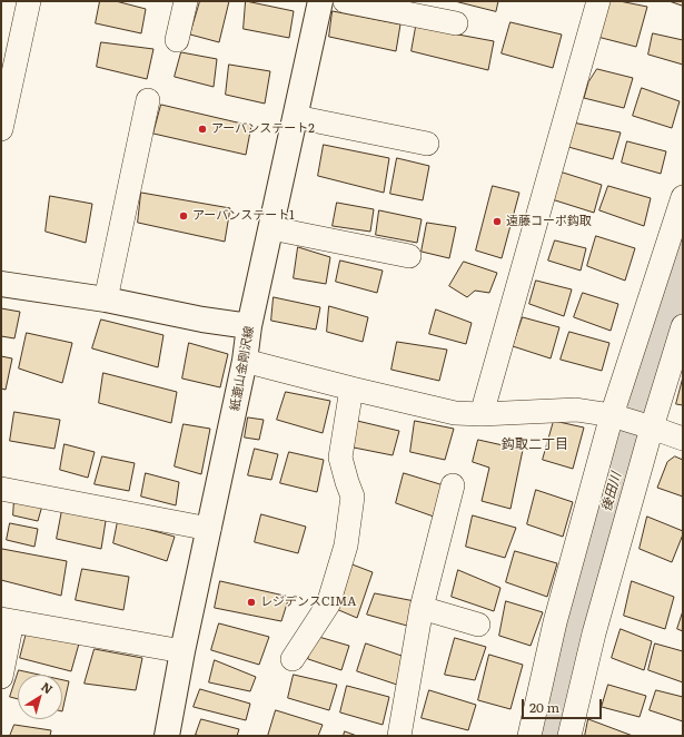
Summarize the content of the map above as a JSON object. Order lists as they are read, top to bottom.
{
  "streets": {
    "street": ["紙漉山金剛沢線"]
  },
  "districts": ["鈎取二丁目"],
  "water": ["後田川"],
  "places": [
    "アーバンステート2",
    "アーバンステート1",
    "遠藤コーポ鈎取",
    "レジデンスCIMA"
  ],
  "scale_bar": "20 m",
  "north": "top right"
}
